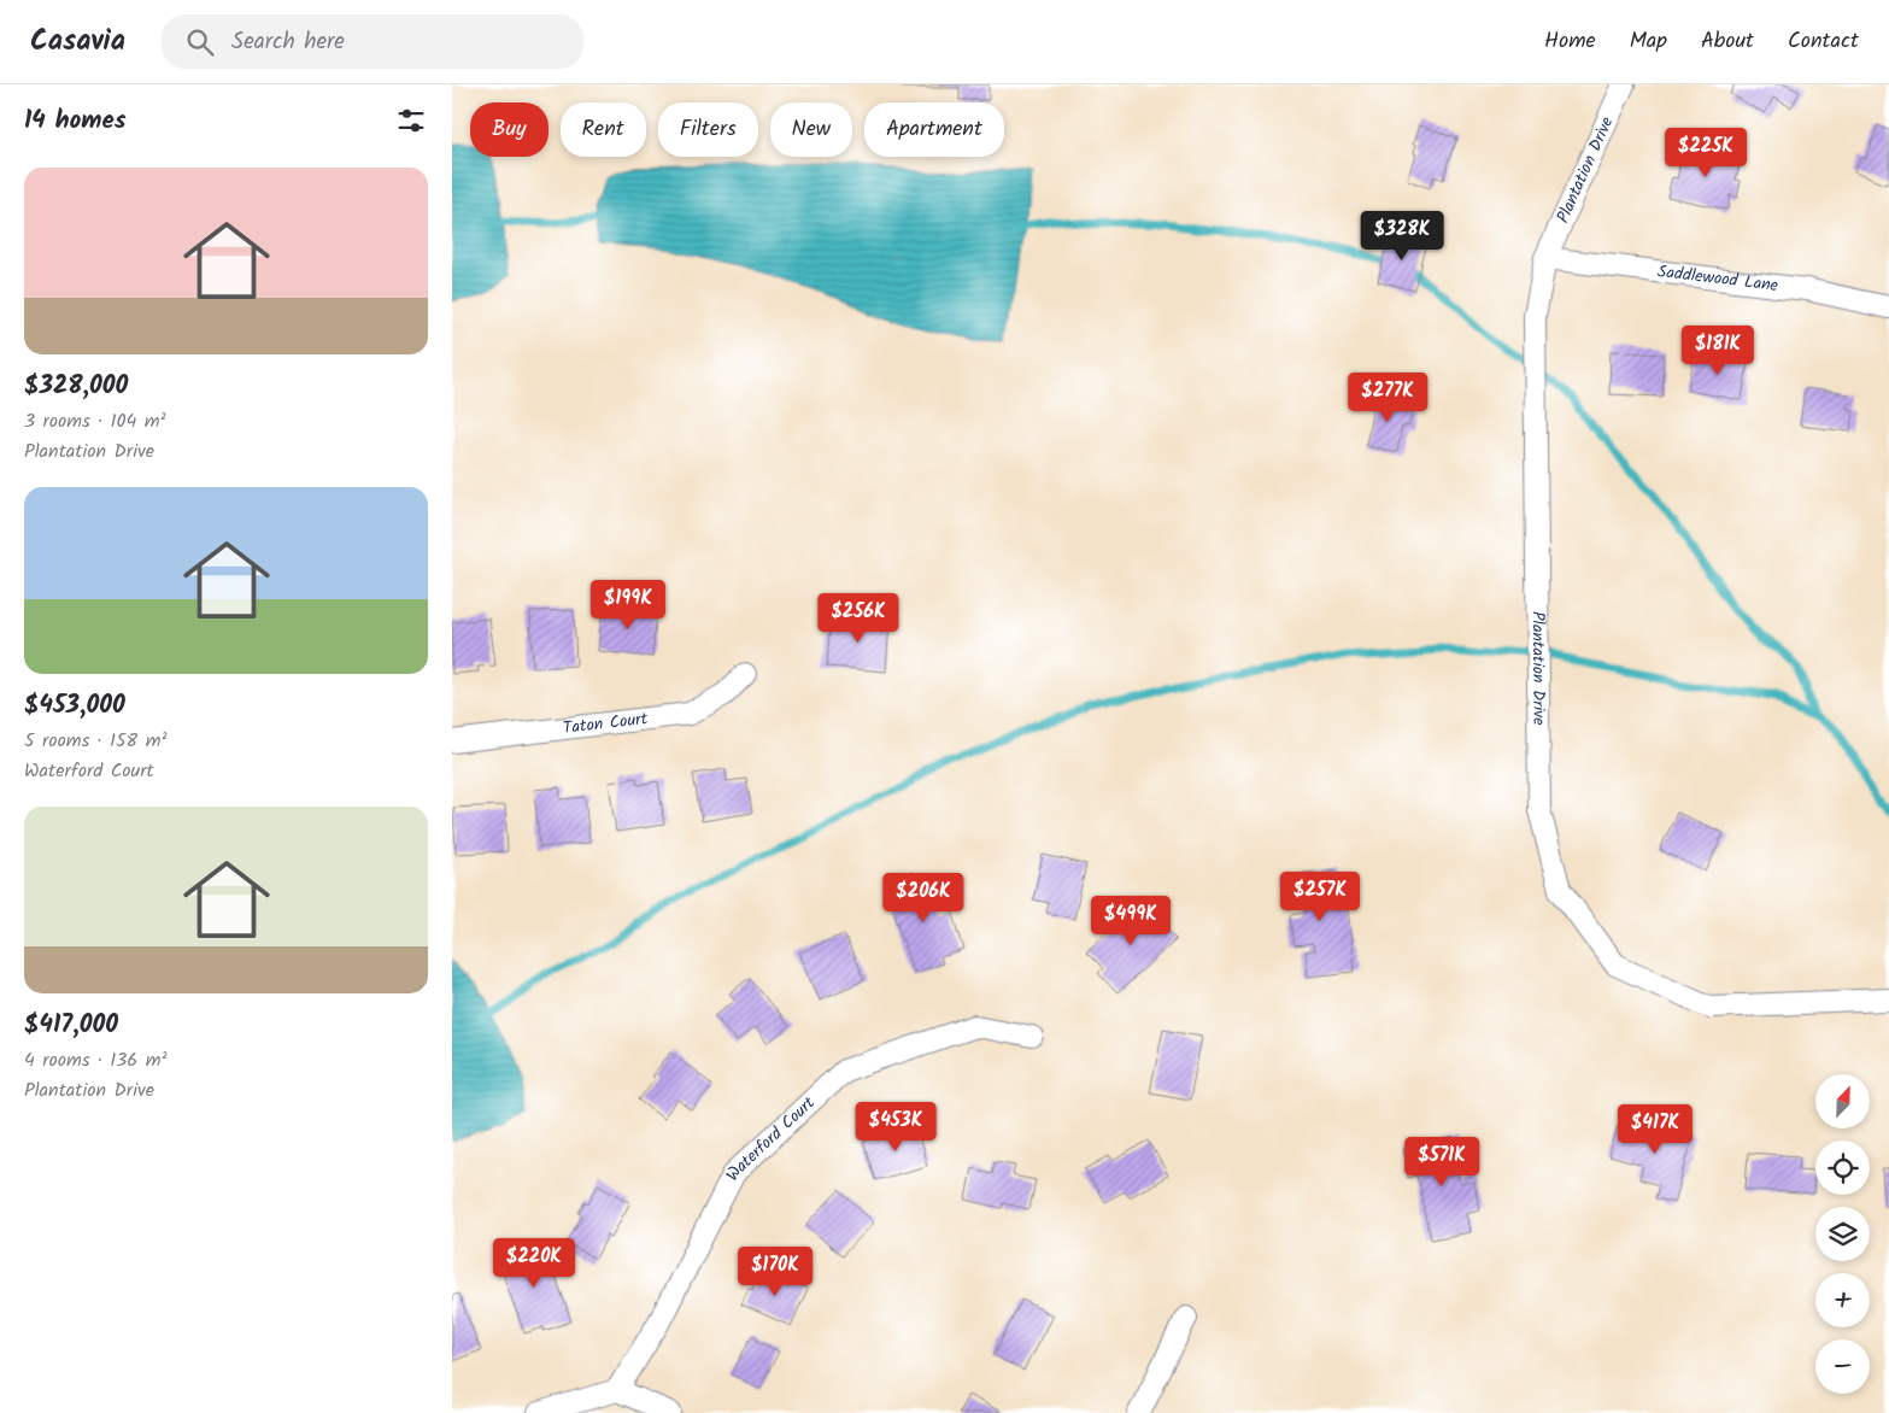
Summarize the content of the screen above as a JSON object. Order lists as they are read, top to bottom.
{
  "streets": {
    "street": [
      "Plantation Drive",
      "Saddlewood Lane",
      "Taton Court",
      "Waterford Court"
    ]
  },
  "crossings": [
    ["Plantation Drive", "Saddlewood Lane"]
  ],
  "north": "top right",
  "page": {
    "header": "Casavia",
    "search": "Search here",
    "nav": [
      "Home",
      "Map",
      "About",
      "Contact"
    ],
    "heading": "14 homes",
    "chip": [
      "Buy",
      "Rent",
      "Filters",
      "New",
      "Apartment"
    ],
    "price": [
      "$225K",
      "$328K",
      "$181K",
      "$277K",
      "$199K",
      "$256K",
      "$257K",
      "$206K",
      "$499K",
      "$453K",
      "$417K",
      "$571K",
      "$220K",
      "$170K"
    ],
    "list": [
      {
        "name": "$328,000",
        "note": "3 rooms · 104 m² · Plantation Drive"
      },
      {
        "name": "$453,000",
        "note": "5 rooms · 158 m² · Waterford Court"
      },
      {
        "name": "$417,000",
        "note": "4 rooms · 136 m² · Plantation Drive"
      }
    ],
    "map_buttons": ["+", "−"]
  }
}
